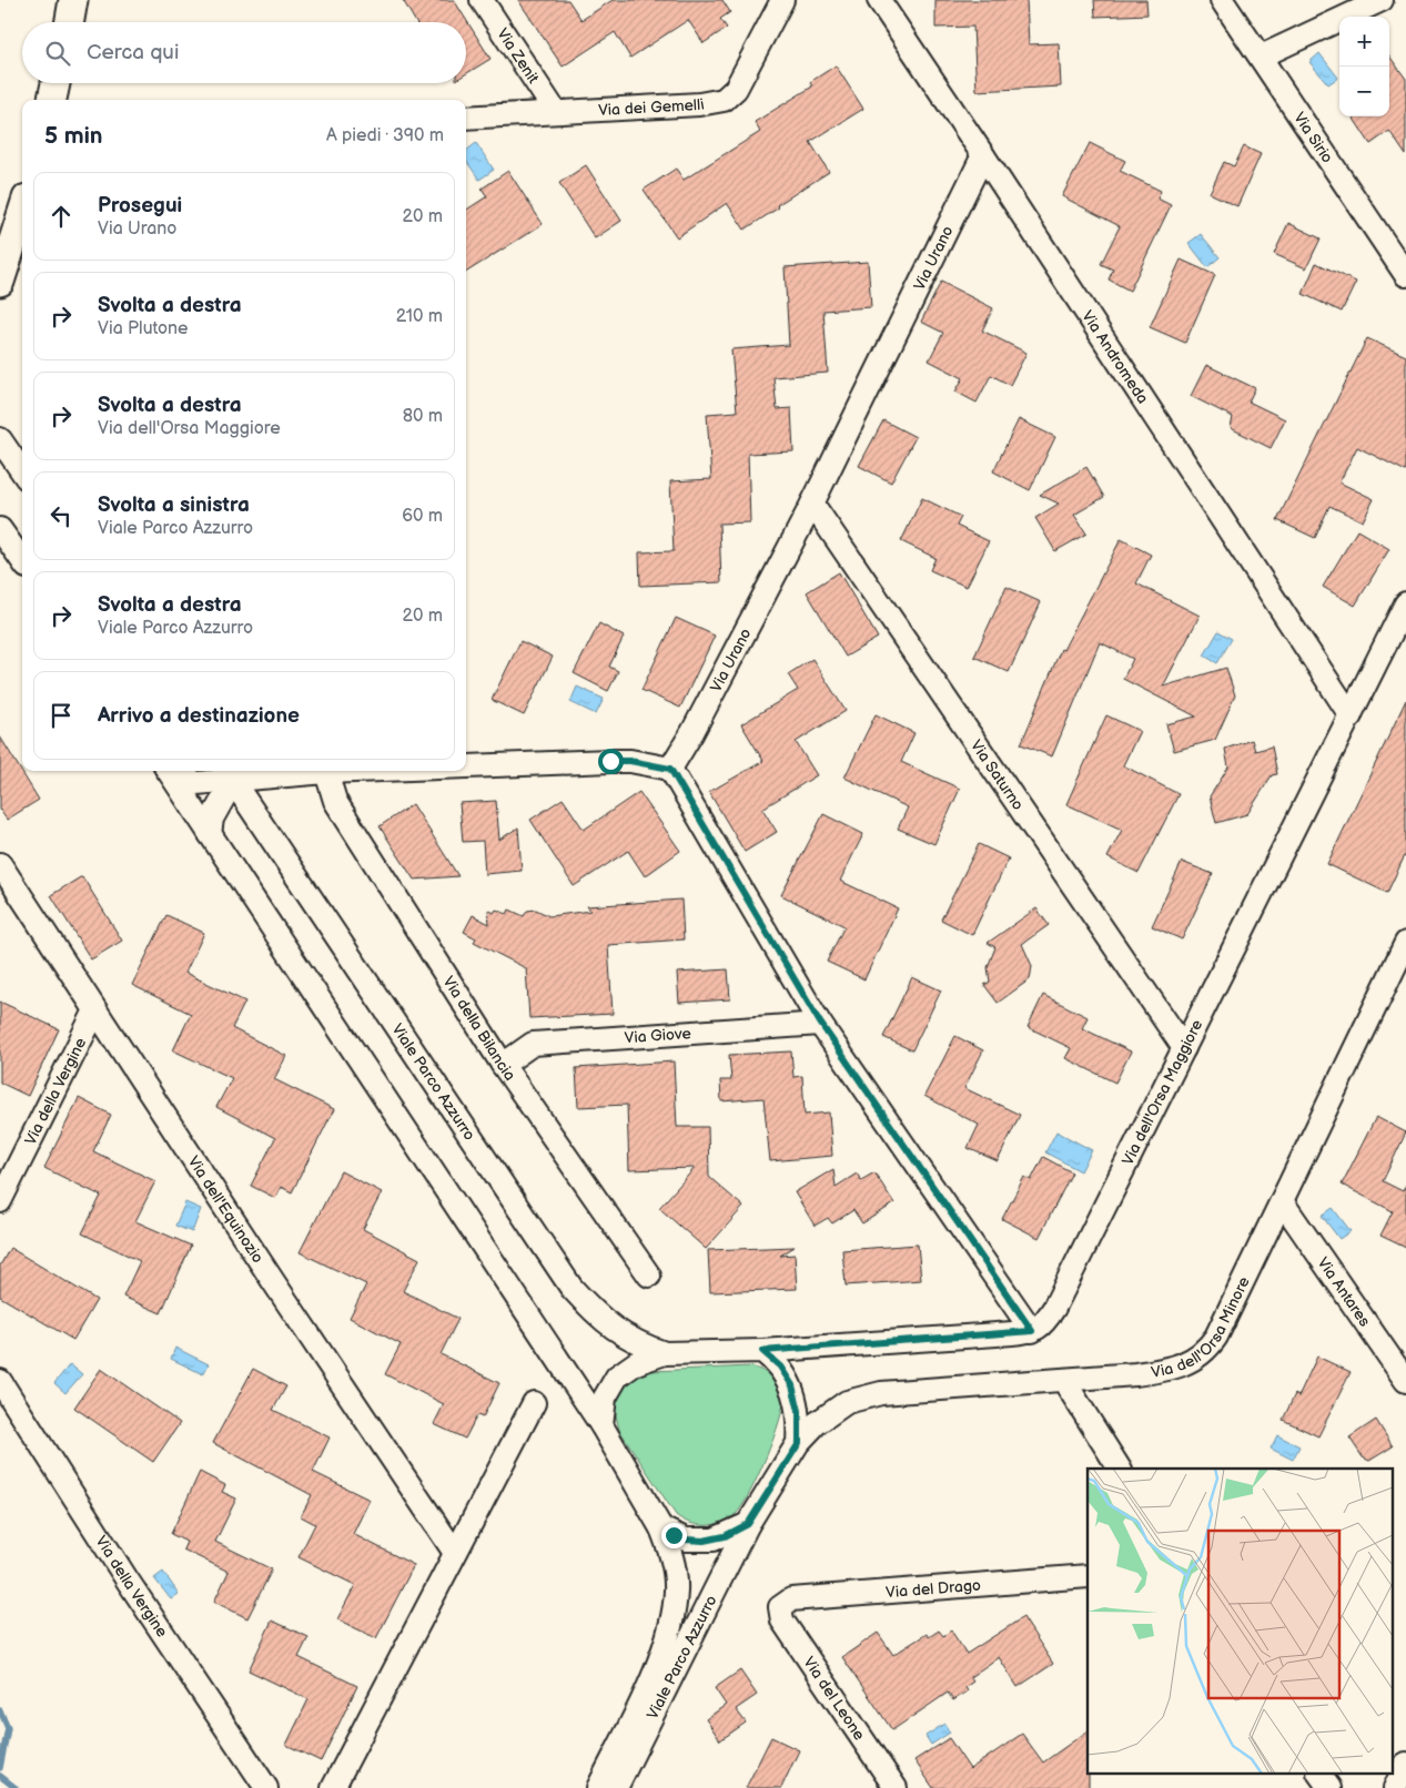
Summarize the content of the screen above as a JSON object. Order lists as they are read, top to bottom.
{
  "streets": {
    "street": [
      "Via Zenit",
      "Via dei Gemelli",
      "Via Sirio",
      "Via Urano",
      "Via Andromeda",
      "Via Saturno",
      "Via della Bilancia",
      "Via Giove",
      "Viale Parco Azzurro",
      "Via della Vergine",
      "Via dell'Orsa Maggiore",
      "Via dell'Equinozio",
      "Via Antares",
      "Via dell'Orsa Minore",
      "Via del Drago",
      "Via del Leone"
    ]
  },
  "crossings": [
    ["Via Zenit", "Via dei Gemelli"],
    ["Via Urano", "Via Andromeda"],
    ["Via Urano", "Via Saturno"],
    ["Via Andromeda", "Via dell'Orsa Maggiore"],
    ["Via Saturno", "Via dell'Orsa Maggiore"],
    ["Via della Bilancia", "Via Giove"],
    ["Viale Parco Azzurro", "Via dell'Orsa Minore"],
    ["Via della Vergine", "Via dell'Equinozio"],
    ["Via Antares", "Via dell'Orsa Minore"],
    ["Via del Drago", "Via del Leone"]
  ],
  "page": {
    "map_buttons": ["+", "−"],
    "search": "Cerca qui",
    "heading": ["5 min", "A piedi · 390 m"],
    "list": [
      ["Prosegui", "Via Urano", "20 m"],
      ["Svolta a destra", "Via Plutone", "210 m"],
      ["Svolta a destra", "Via dell'Orsa Maggiore", "80 m"],
      ["Svolta a sinistra", "Viale Parco Azzurro", "60 m"],
      ["Svolta a destra", "Viale Parco Azzurro", "20 m"],
      "Arrivo a destinazione"
    ]
  }
}
